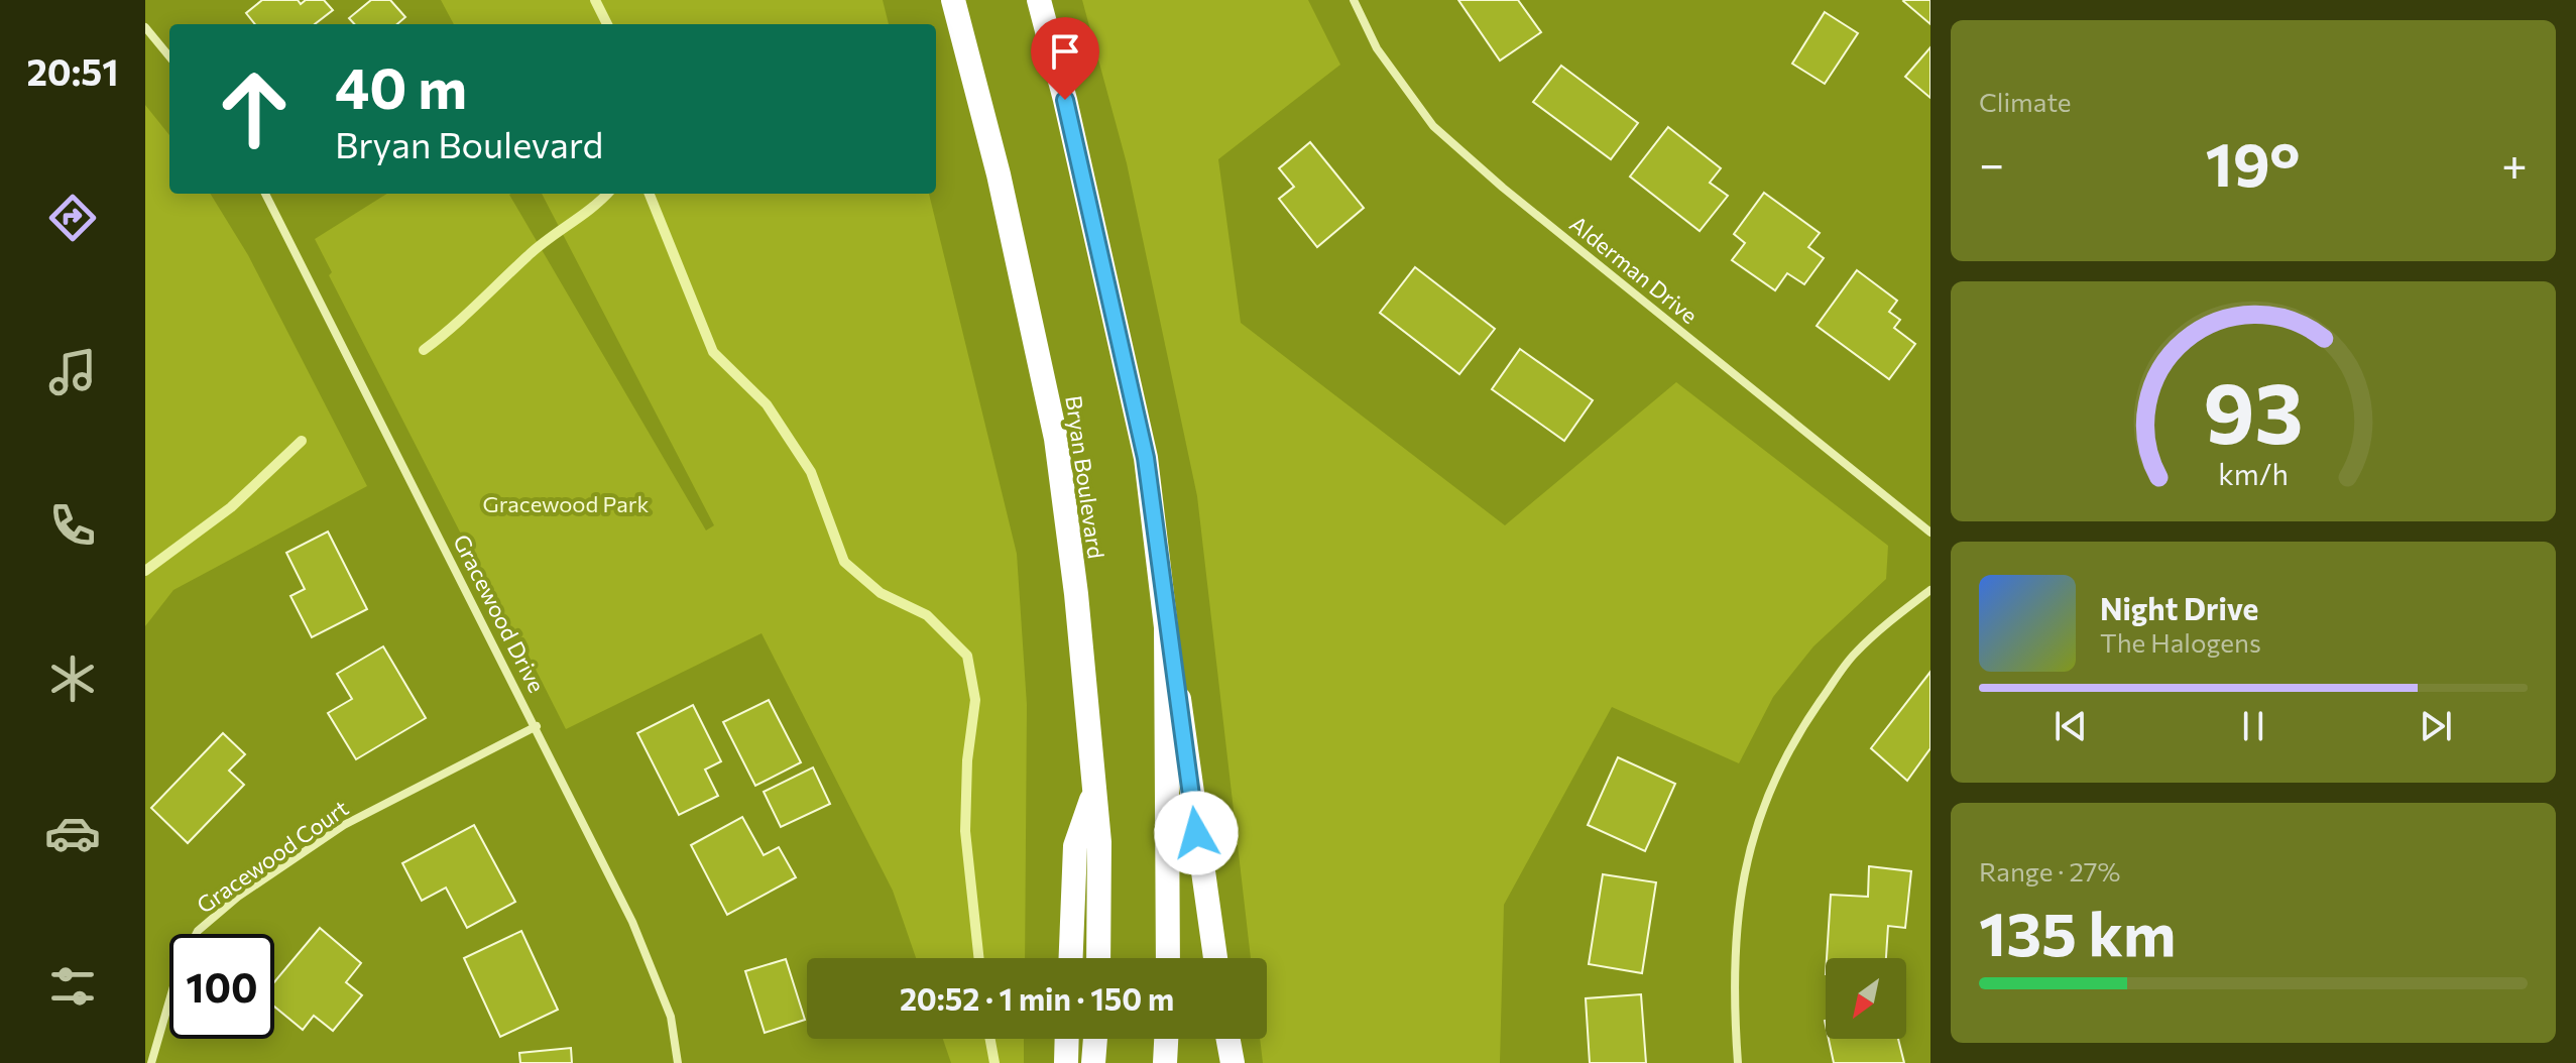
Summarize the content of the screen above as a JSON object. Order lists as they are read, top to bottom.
{
  "streets": {
    "highway": ["Bryan Boulevard"],
    "street": ["Alderman Drive", "Gracewood Drive", "Gracewood Court"]
  },
  "crossings": [
    ["Gracewood Drive", "Gracewood Court"]
  ],
  "parks": ["Gracewood Park"],
  "north": "bottom left",
  "page": {
    "tabs": "20:51",
    "tile": [
      "Climate",
      ["Range · 27%", "135 km"]
    ],
    "turn": ["40 m", "Bryan Boulevard"],
    "heat": ["−", "19°", "+"],
    "song": ["Night Drive", "The Halogens"],
    "limit": "100",
    "trip": "20:52 · 1 min · 150 m",
    "gauge": ["93", "km/h"]
  }
}
